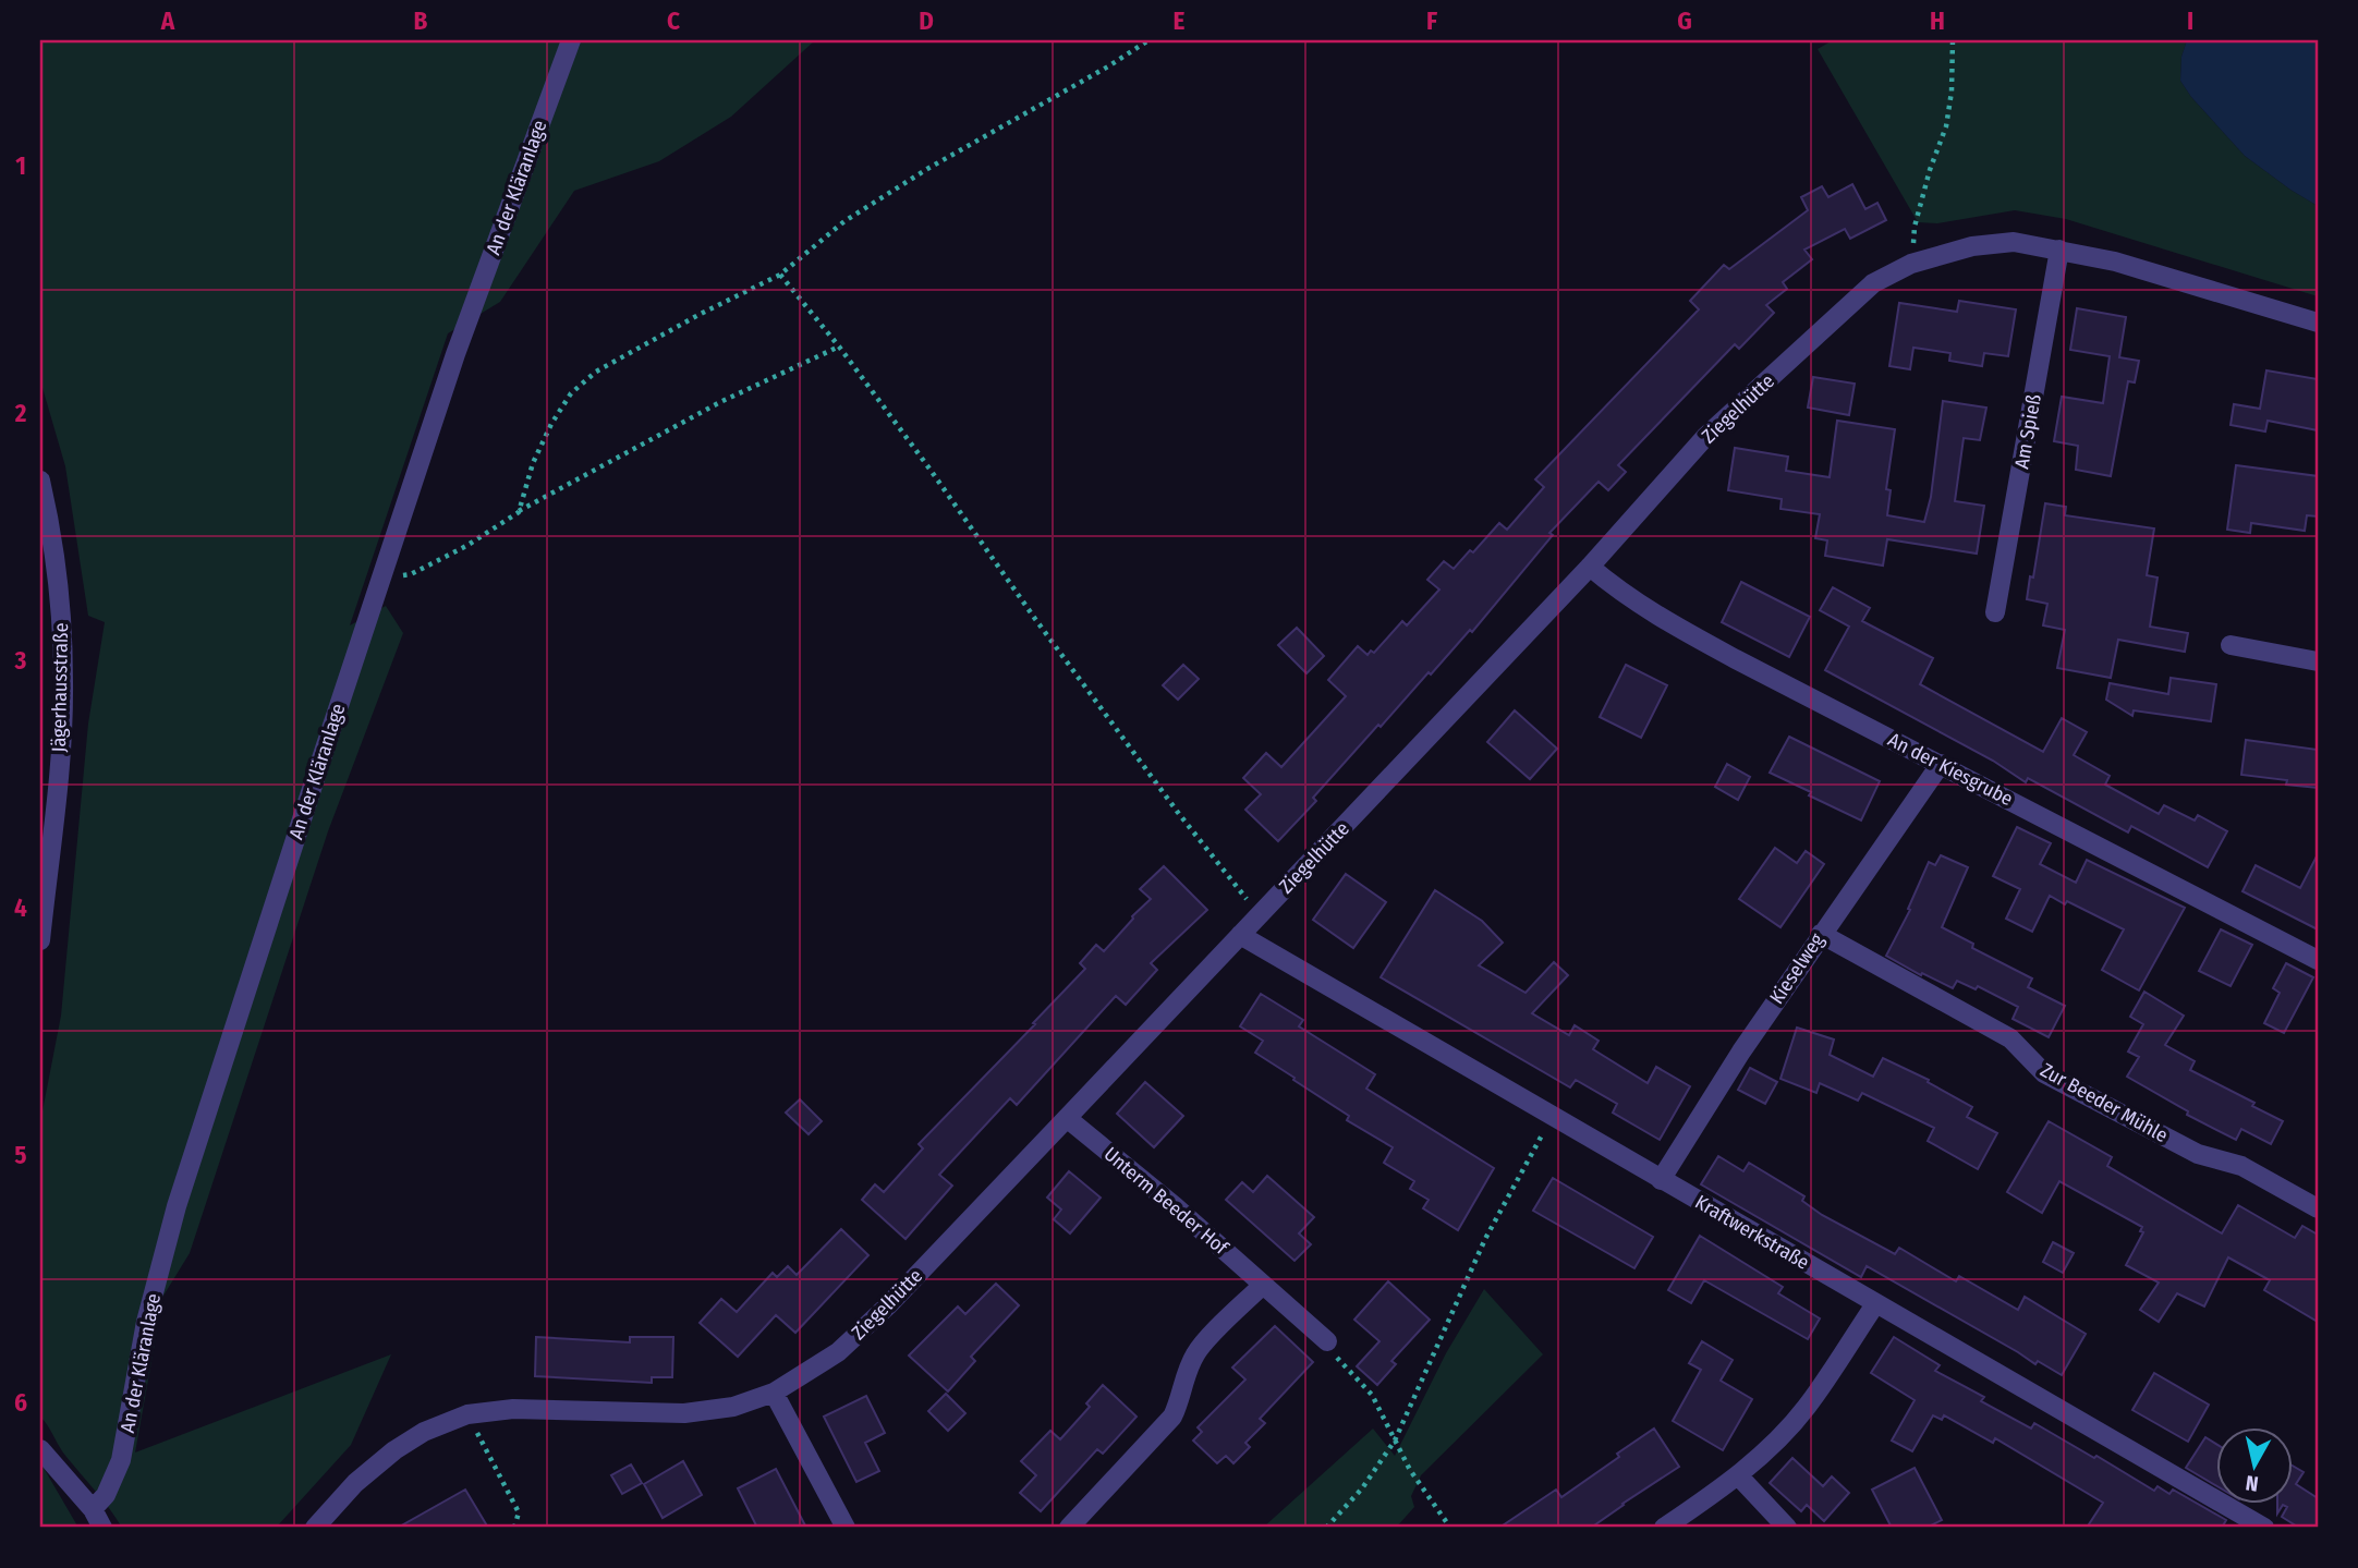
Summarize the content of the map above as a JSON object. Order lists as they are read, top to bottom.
{
  "streets": {
    "street": [
      "An der Kläranlage",
      "Ziegelhütte",
      "Am Spieß",
      "Jägerhausstraße",
      "An der Kiesgrube",
      "Kieselweg",
      "Zur Beeder Mühle",
      "Unterm Beeder Hof",
      "Kraftwerkstraße"
    ]
  },
  "crossings": [
    ["Ziegelhütte", "Am Spieß"],
    ["Ziegelhütte", "An der Kiesgrube"],
    ["Ziegelhütte", "Unterm Beeder Hof"],
    ["Ziegelhütte", "Kraftwerkstraße"],
    ["An der Kiesgrube", "Kieselweg"],
    ["Kieselweg", "Zur Beeder Mühle"],
    ["Kieselweg", "Kraftwerkstraße"]
  ],
  "north": "bottom",
  "grid": {
    "columns": [
      "A",
      "B",
      "C",
      "D",
      "E",
      "F",
      "G",
      "H",
      "I"
    ],
    "rows": [
      "1",
      "2",
      "3",
      "4",
      "5",
      "6"
    ]
  }
}
